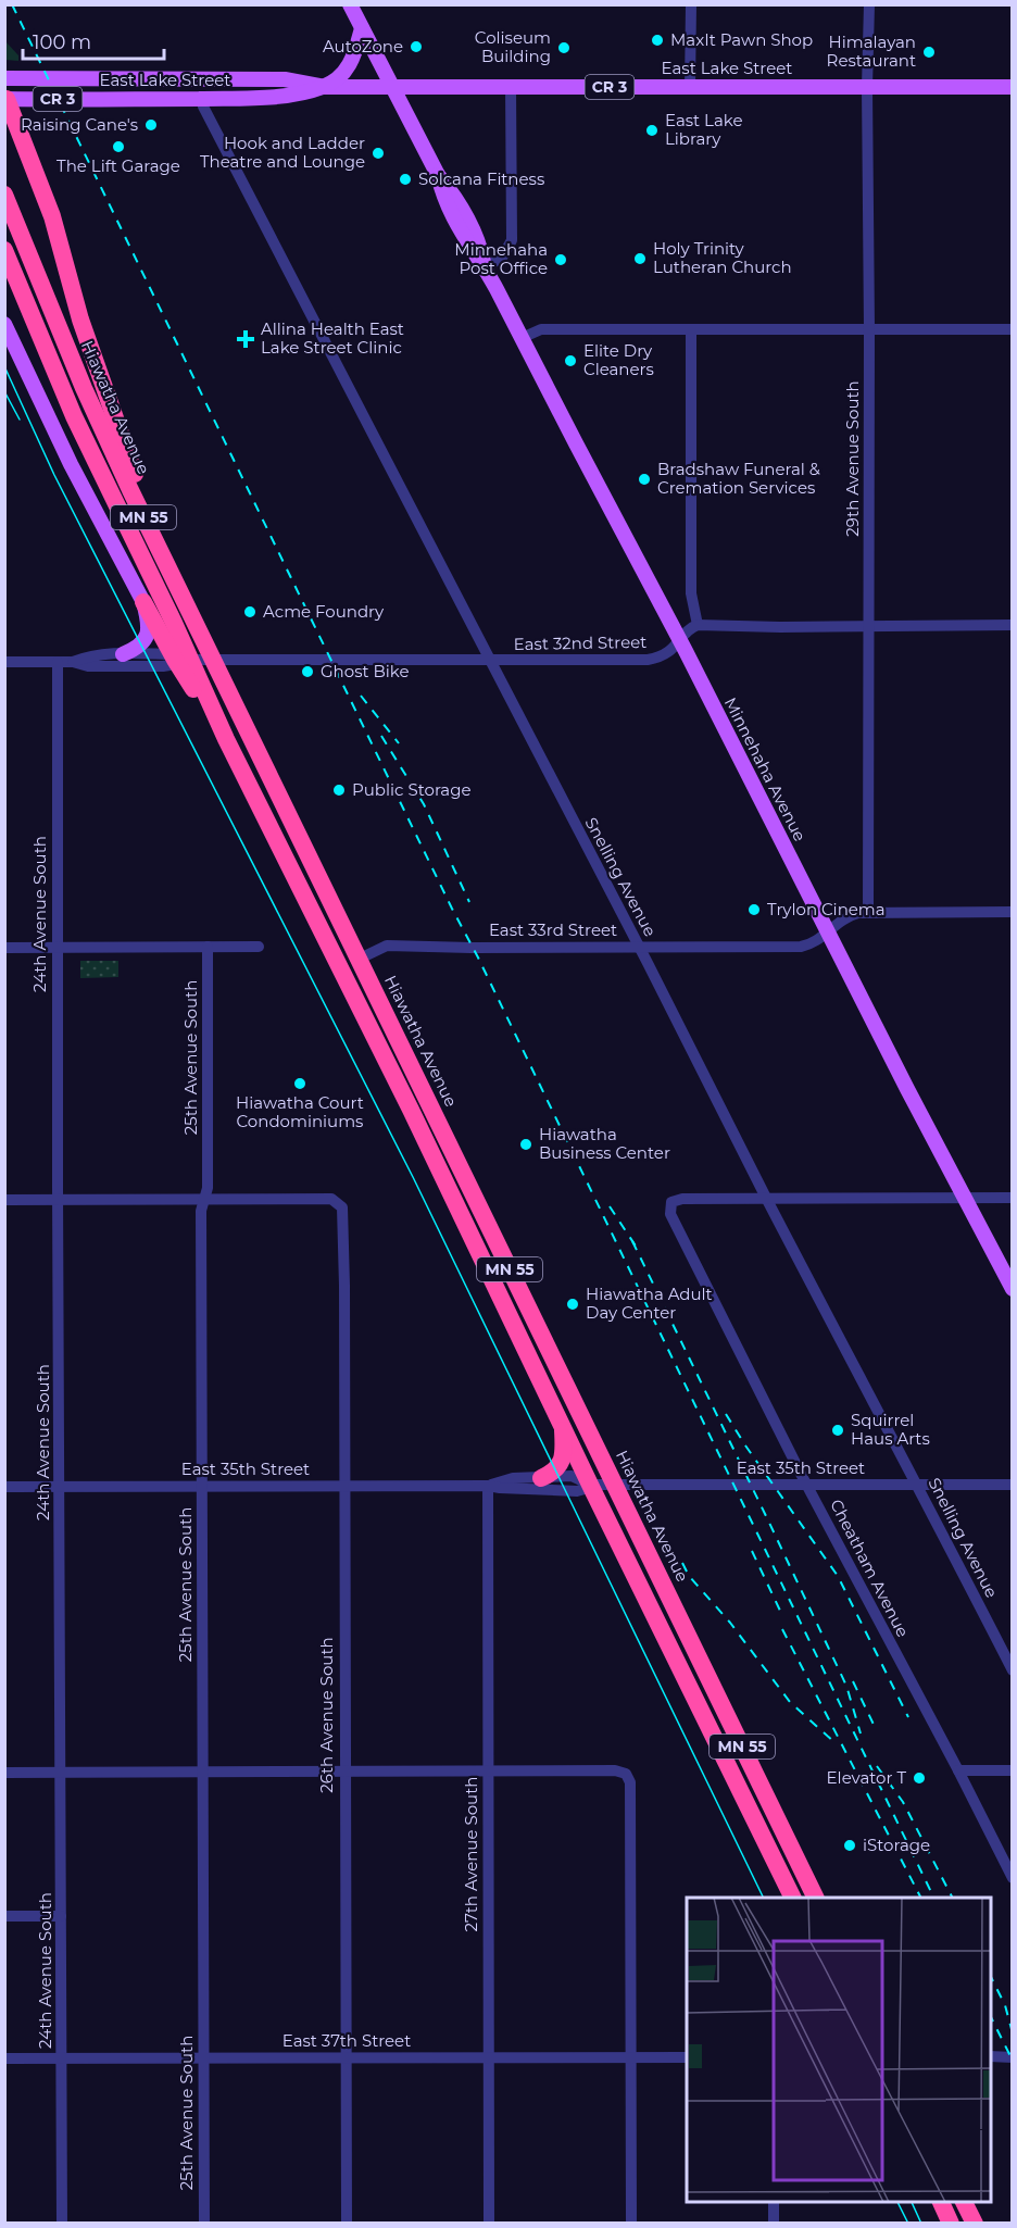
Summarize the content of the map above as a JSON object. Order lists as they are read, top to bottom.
{
  "streets": {
    "highway": ["Hiawatha Avenue", "MN 55"],
    "main road": ["East Lake Street", "CR 3", "Minnehaha Avenue"],
    "street": [
      "29th Avenue South",
      "East 32nd Street",
      "Snelling Avenue",
      "24th Avenue South",
      "East 33rd Street",
      "25th Avenue South",
      "East 35th Street",
      "Cheatham Avenue",
      "26th Avenue South",
      "27th Avenue South",
      "East 37th Street"
    ]
  },
  "crossings": [
    ["East Lake Street", "29th Avenue South"],
    ["East Lake Street", "Minnehaha Avenue"],
    ["East Lake Street", "Snelling Avenue"],
    ["Hiawatha Avenue", "East 32nd Street"],
    ["Hiawatha Avenue", "East 33rd Street"],
    ["Hiawatha Avenue", "East 35th Street"],
    ["29th Avenue South", "East 33rd Street"],
    ["MN 55", "East 32nd Street"],
    ["MN 55", "East 35th Street"],
    ["East 32nd Street", "Minnehaha Avenue"],
    ["East 32nd Street", "Snelling Avenue"],
    ["East 32nd Street", "24th Avenue South"],
    ["Minnehaha Avenue", "East 33rd Street"],
    ["Snelling Avenue", "East 33rd Street"],
    ["Snelling Avenue", "East 35th Street"],
    ["Snelling Avenue", "Cheatham Avenue"],
    ["24th Avenue South", "East 35th Street"],
    ["24th Avenue South", "East 37th Street"],
    ["25th Avenue South", "East 35th Street"],
    ["25th Avenue South", "26th Avenue South"],
    ["25th Avenue South", "East 37th Street"],
    ["East 35th Street", "Cheatham Avenue"],
    ["East 35th Street", "26th Avenue South"],
    ["East 35th Street", "27th Avenue South"],
    ["26th Avenue South", "East 37th Street"],
    ["27th Avenue South", "East 37th Street"]
  ],
  "places": {
    "other": [
      "MaxIt Pawn Shop",
      "AutoZone",
      "Coliseum Building",
      "Himalayan Restaurant",
      "Raising Cane's",
      "East Lake Library",
      "The Lift Garage",
      "Hook and Ladder Theatre and Lounge",
      "Solcana Fitness",
      "Holy Trinity Lutheran Church",
      "Minnehaha Post Office",
      "Elite Dry Cleaners",
      "Bradshaw Funeral & Cremation Services",
      "Acme Foundry",
      "Ghost Bike",
      "Public Storage",
      "Trylon Cinema",
      "Hiawatha Court Condominiums",
      "Hiawatha Business Center",
      "Hiawatha Adult Day Center",
      "Squirrel Haus Arts",
      "Elevator T",
      "iStorage"
    ],
    "health": ["Allina Health East Lake Street Clinic"]
  },
  "scale_bar": "100 m"
}
